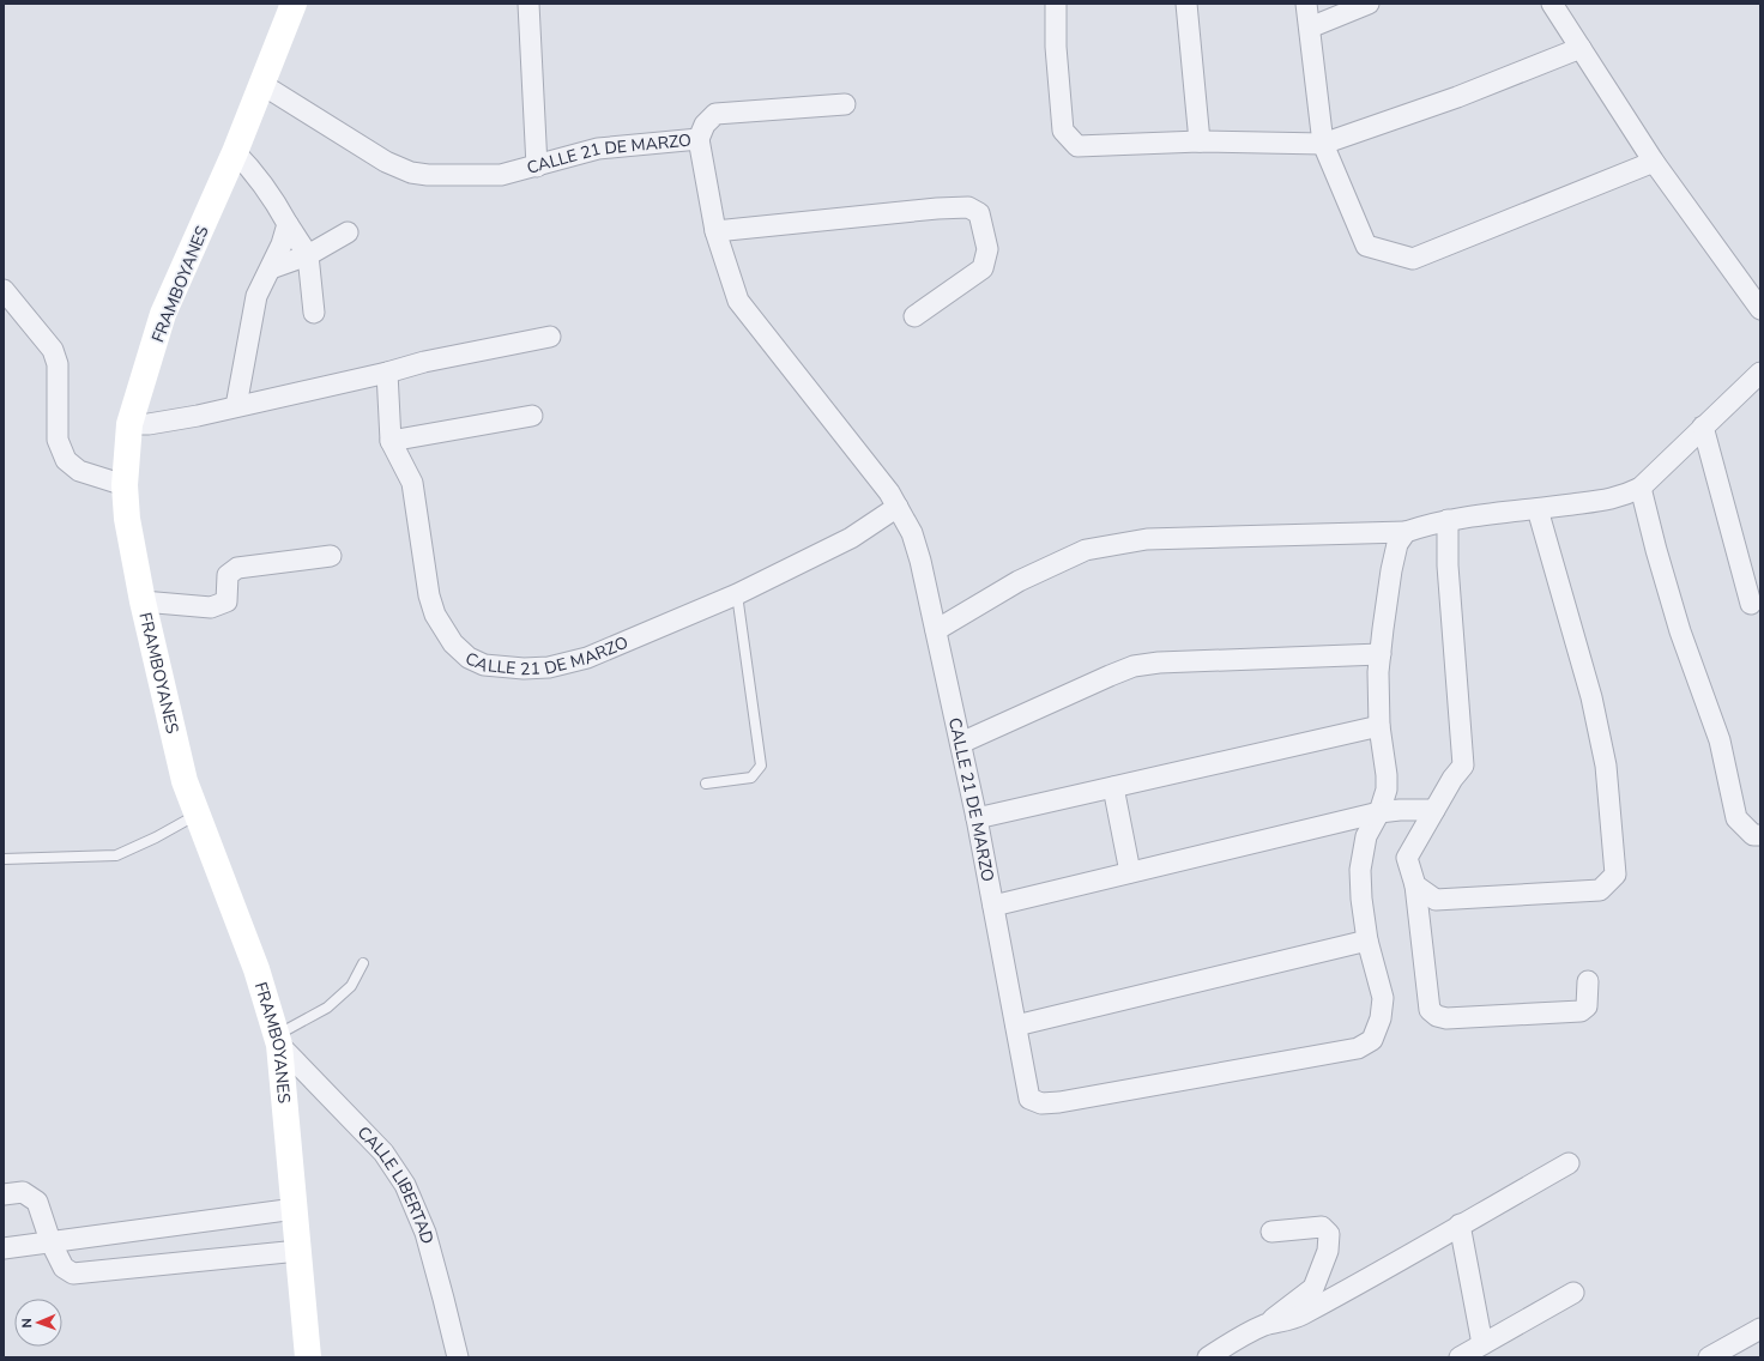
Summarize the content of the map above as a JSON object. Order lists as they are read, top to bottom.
{
  "streets": {
    "main road": ["FRAMBOYANES"],
    "street": ["CALLE 21 DE MARZO", "CALLE LIBERTAD"]
  },
  "crossings": [
    ["CALLE 21 DE MARZO", "FRAMBOYANES"],
    ["FRAMBOYANES", "CALLE LIBERTAD"]
  ],
  "north": "left"
}
